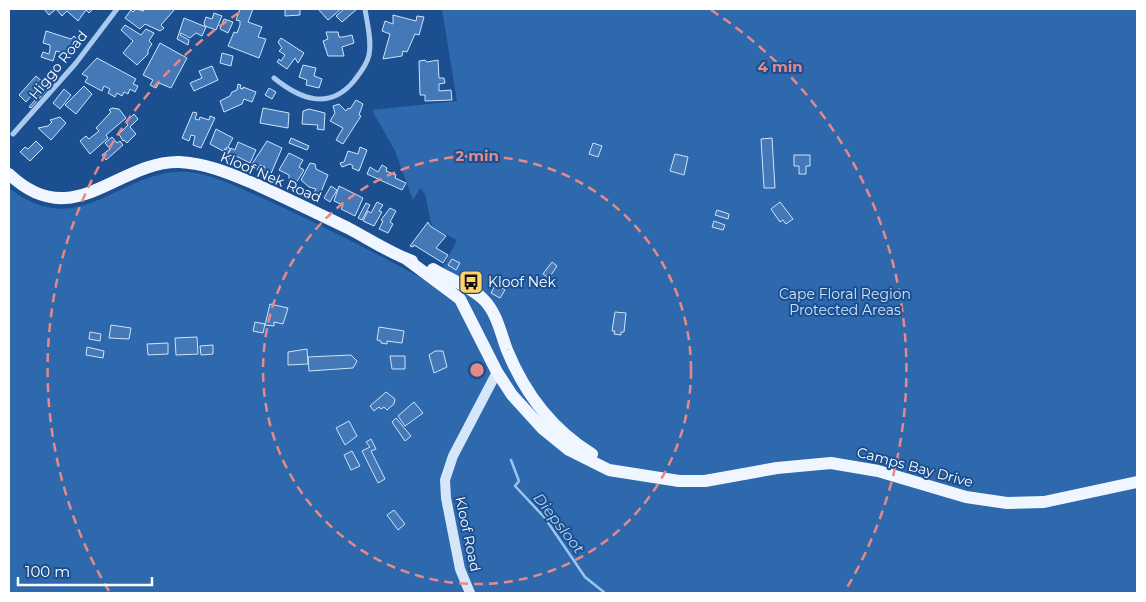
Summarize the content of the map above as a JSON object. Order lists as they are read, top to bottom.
{
  "streets": {
    "main road": ["Kloof Nek Road", "Camps Bay Drive", "Kloof Road"],
    "street": ["Higgo Road"]
  },
  "crossings": [
    ["Kloof Nek Road", "Camps Bay Drive"],
    ["Camps Bay Drive", "Kloof Road"]
  ],
  "water": ["Diepsloot"],
  "parks": ["Cape Floral Region Protected Areas"],
  "places": {
    "bus stop": ["Kloof Nek"]
  },
  "scale_bar": "100 m",
  "rings": ["4 min", "2 min"]
}
